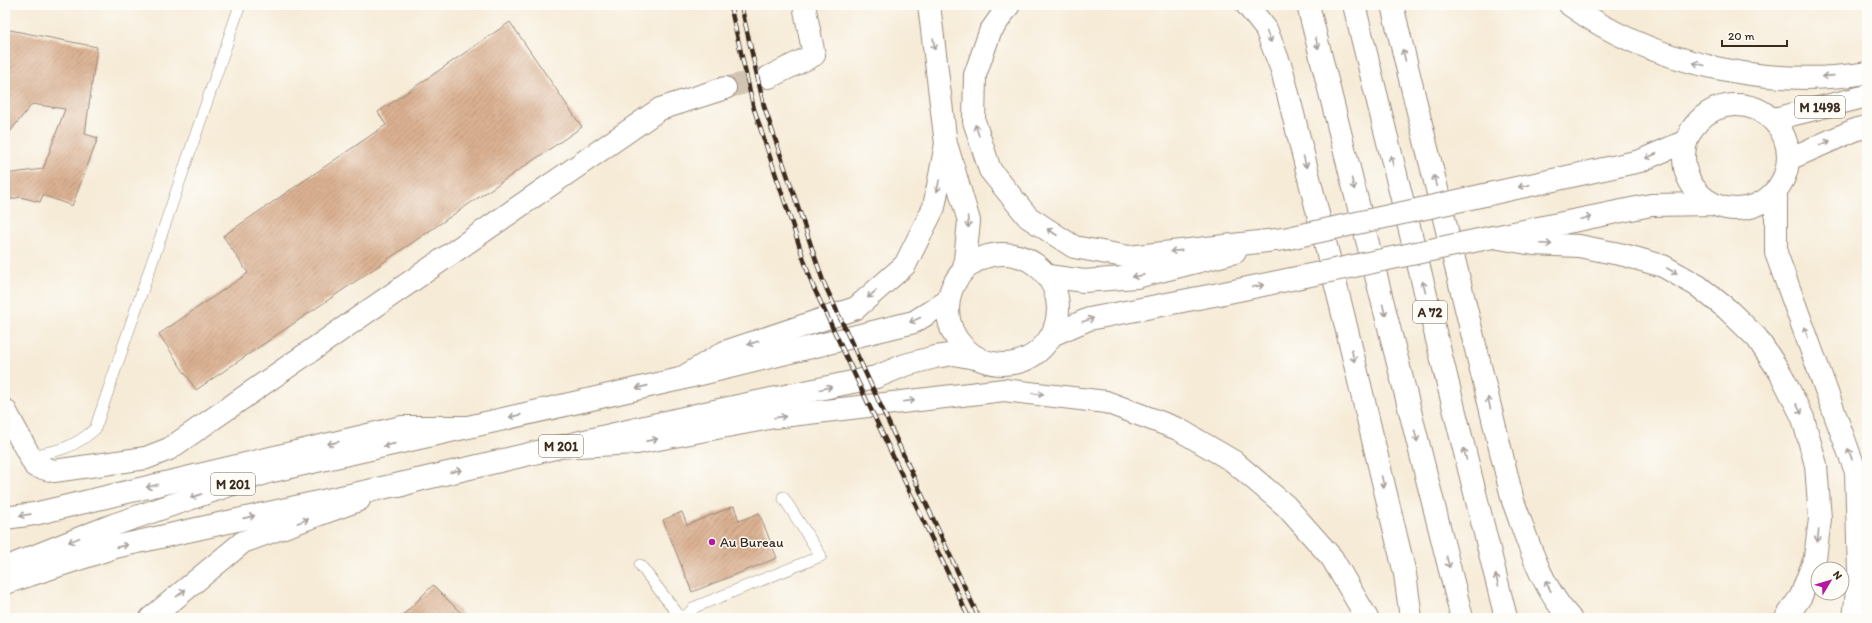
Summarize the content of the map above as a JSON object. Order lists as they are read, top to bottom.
{
  "streets": {
    "main road": ["M 1498", "A 72", "M 201"]
  },
  "places": ["Au Bureau"],
  "scale_bar": "20 m",
  "north": "top right"
}
